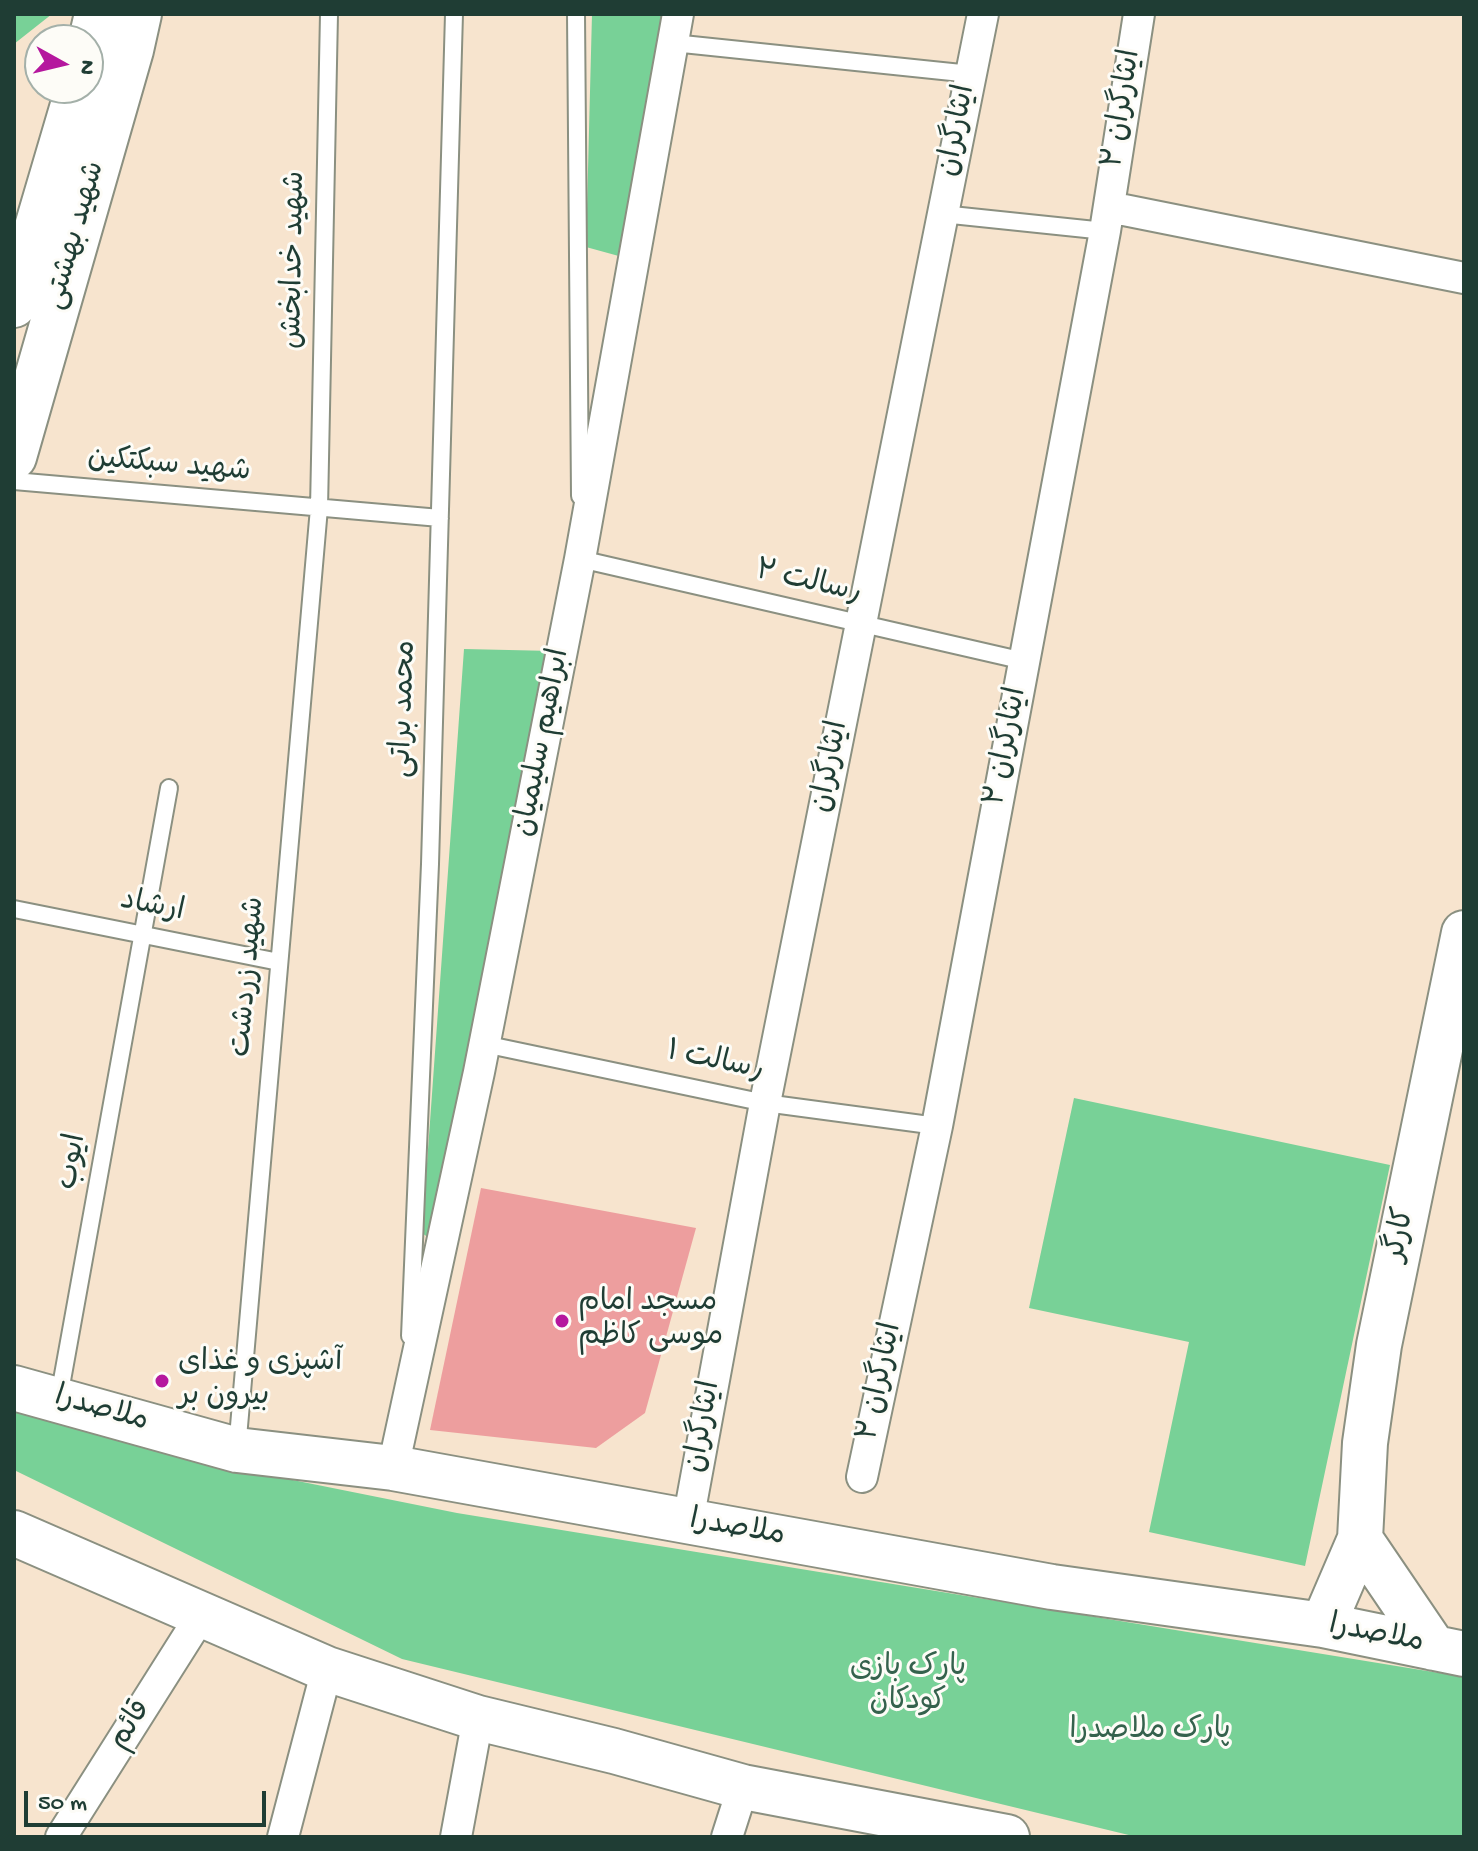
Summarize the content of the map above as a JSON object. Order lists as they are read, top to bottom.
{
  "streets": {
    "street": [
      "ایثارگران ۲",
      "ایثارگران",
      "شهید بهشتی",
      "ابراهیم سلیمیان",
      "کارگر",
      "ملاصدرا",
      "قائم"
    ],
    "lane": [
      "شهید خدابخش",
      "شهید سبکتکین",
      "رسالت ۲",
      "محمد براتی",
      "ارشاد",
      "شهید زردشت",
      "رسالت ۱",
      "ایوب"
    ]
  },
  "crossings": [
    ["ایثارگران ۲", "رسالت ۲"],
    ["ایثارگران ۲", "رسالت ۱"],
    ["ایثارگران", "رسالت ۲"],
    ["ایثارگران", "رسالت ۱"],
    ["ایثارگران", "ملاصدرا"],
    ["شهید خدابخش", "شهید سبکتکین"],
    ["شهید خدابخش", "شهید زردشت"],
    ["شهید سبکتکین", "محمد براتی"],
    ["شهید سبکتکین", "شهید زردشت"],
    ["رسالت ۲", "ابراهیم سلیمیان"],
    ["محمد براتی", "ابراهیم سلیمیان"],
    ["ابراهیم سلیمیان", "رسالت ۱"],
    ["ابراهیم سلیمیان", "ملاصدرا"],
    ["ارشاد", "شهید زردشت"],
    ["ارشاد", "ایوب"],
    ["شهید زردشت", "ملاصدرا"],
    ["ایوب", "ملاصدرا"],
    ["کارگر", "ملاصدرا"]
  ],
  "parks": ["پارک بازی کودکان", "پارک ملاصدرا"],
  "places": ["مسجد امام موسی کاظم", "آشپزی و غذای بیرون بر"],
  "scale_bar": "50 m",
  "north": "right"
}
